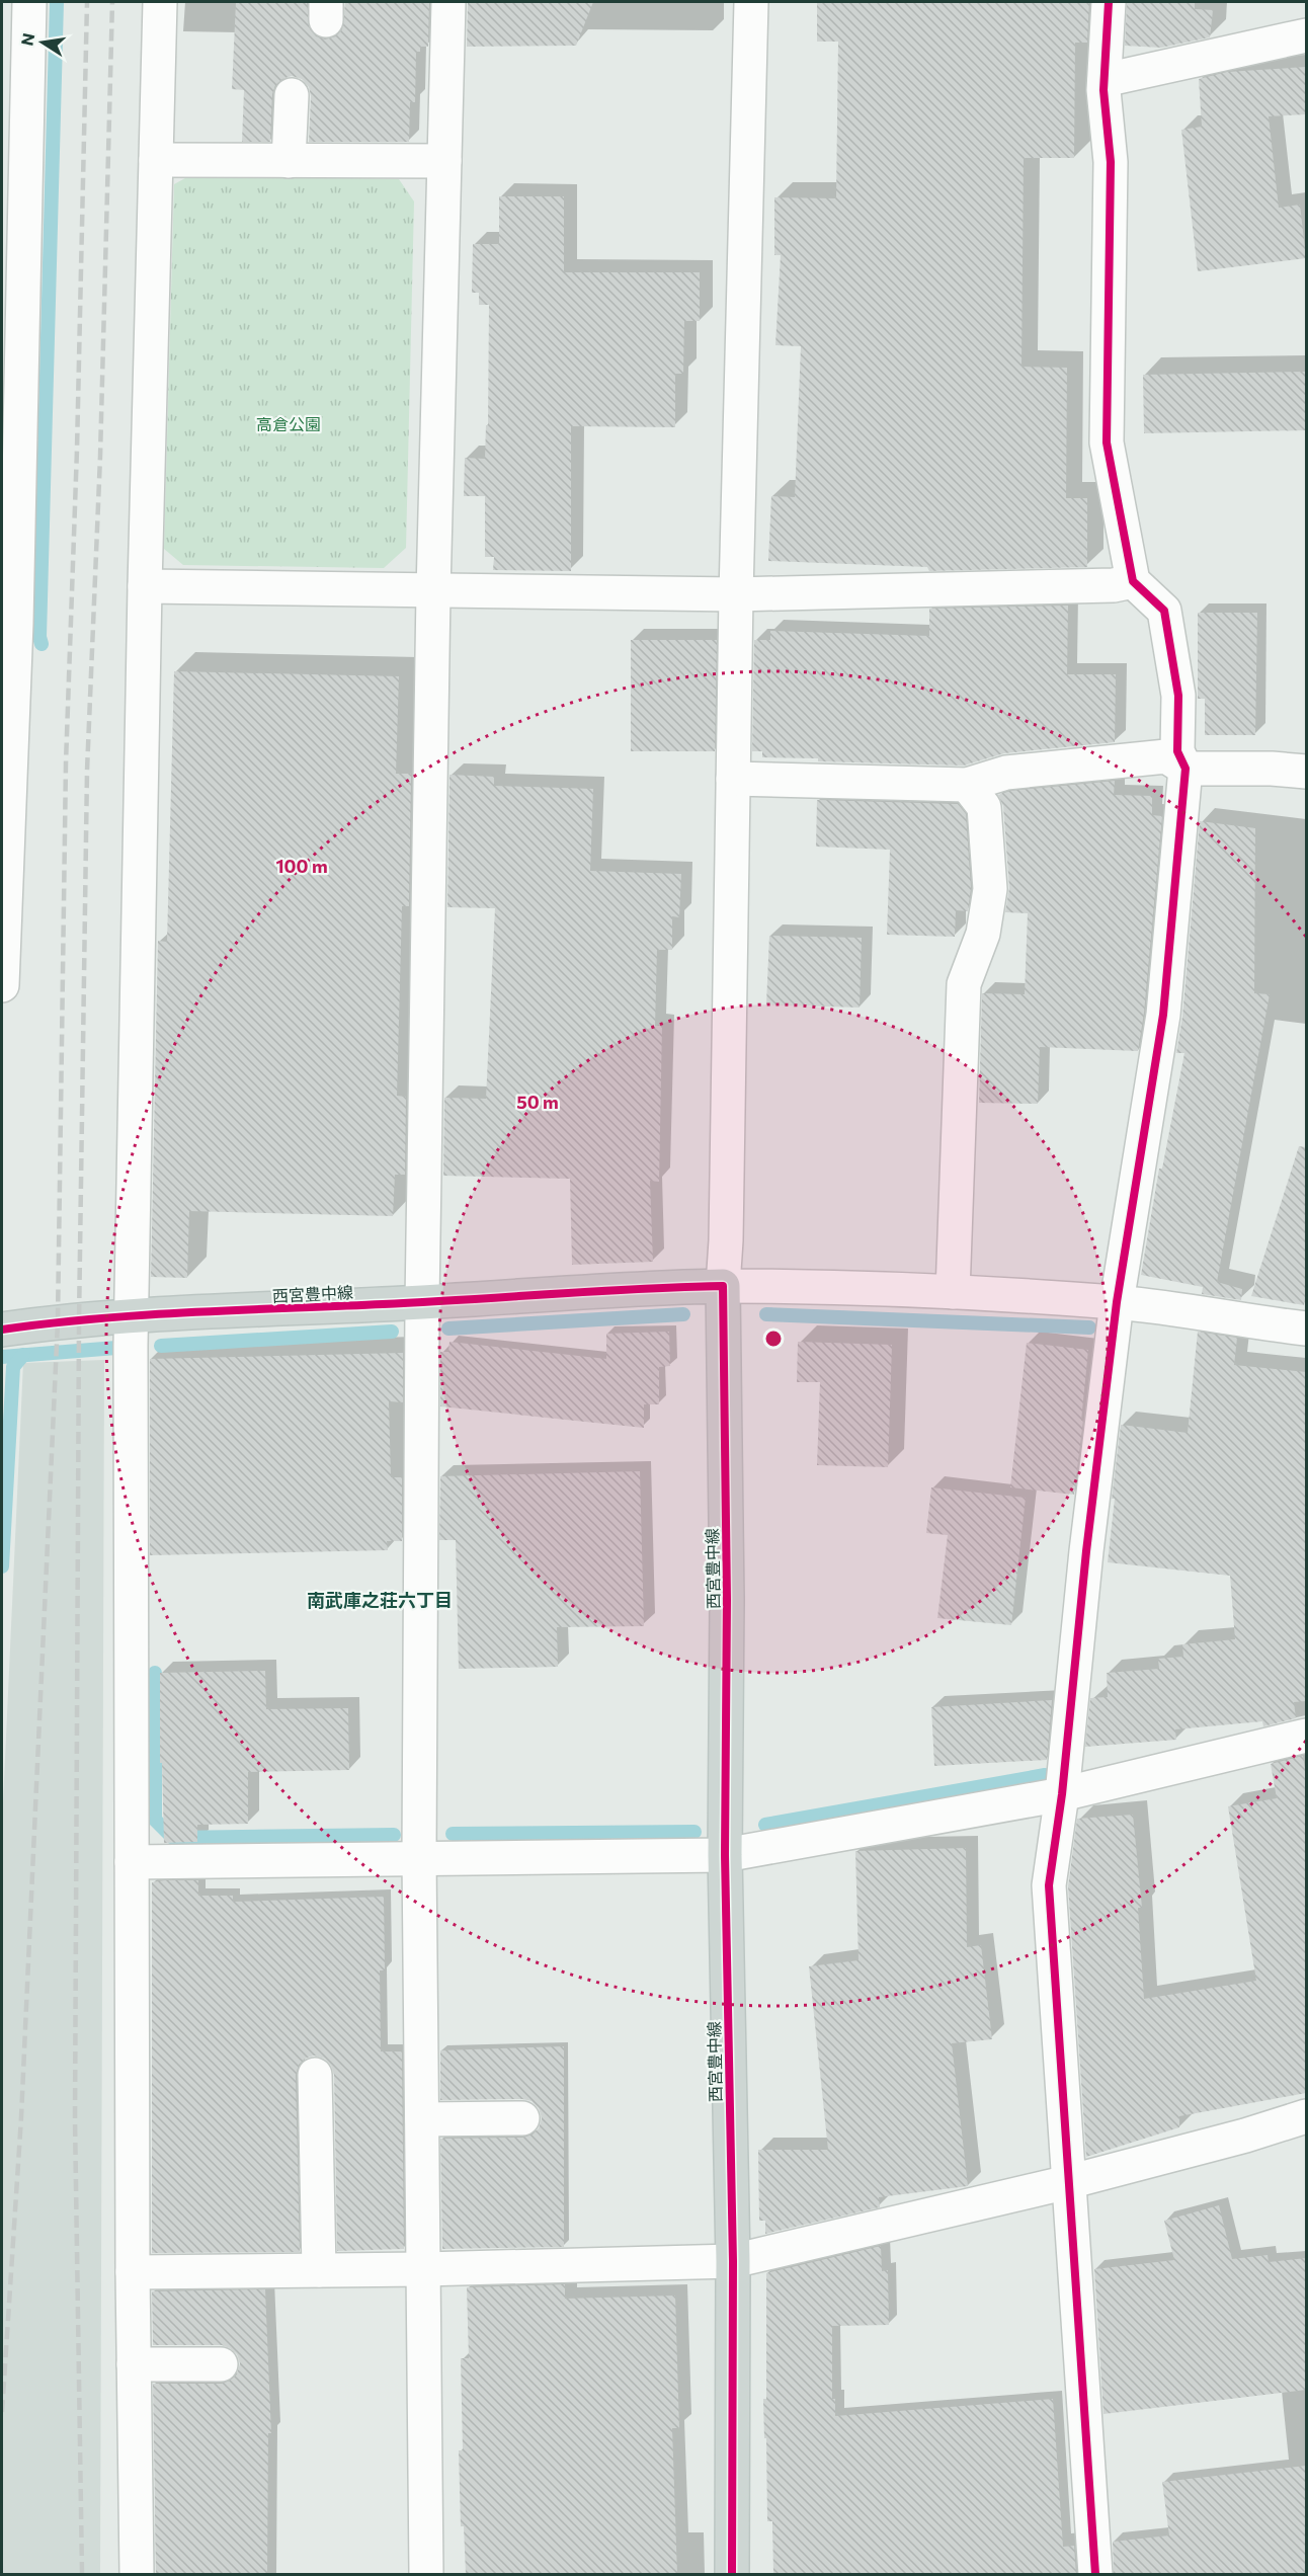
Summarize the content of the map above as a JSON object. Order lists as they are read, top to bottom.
{
  "streets": {
    "main road": ["西宮豊中線"]
  },
  "districts": ["南武庫之荘六丁目"],
  "parks": ["高倉公園"],
  "north": "left",
  "rings": ["100 m", "50 m"]
}
